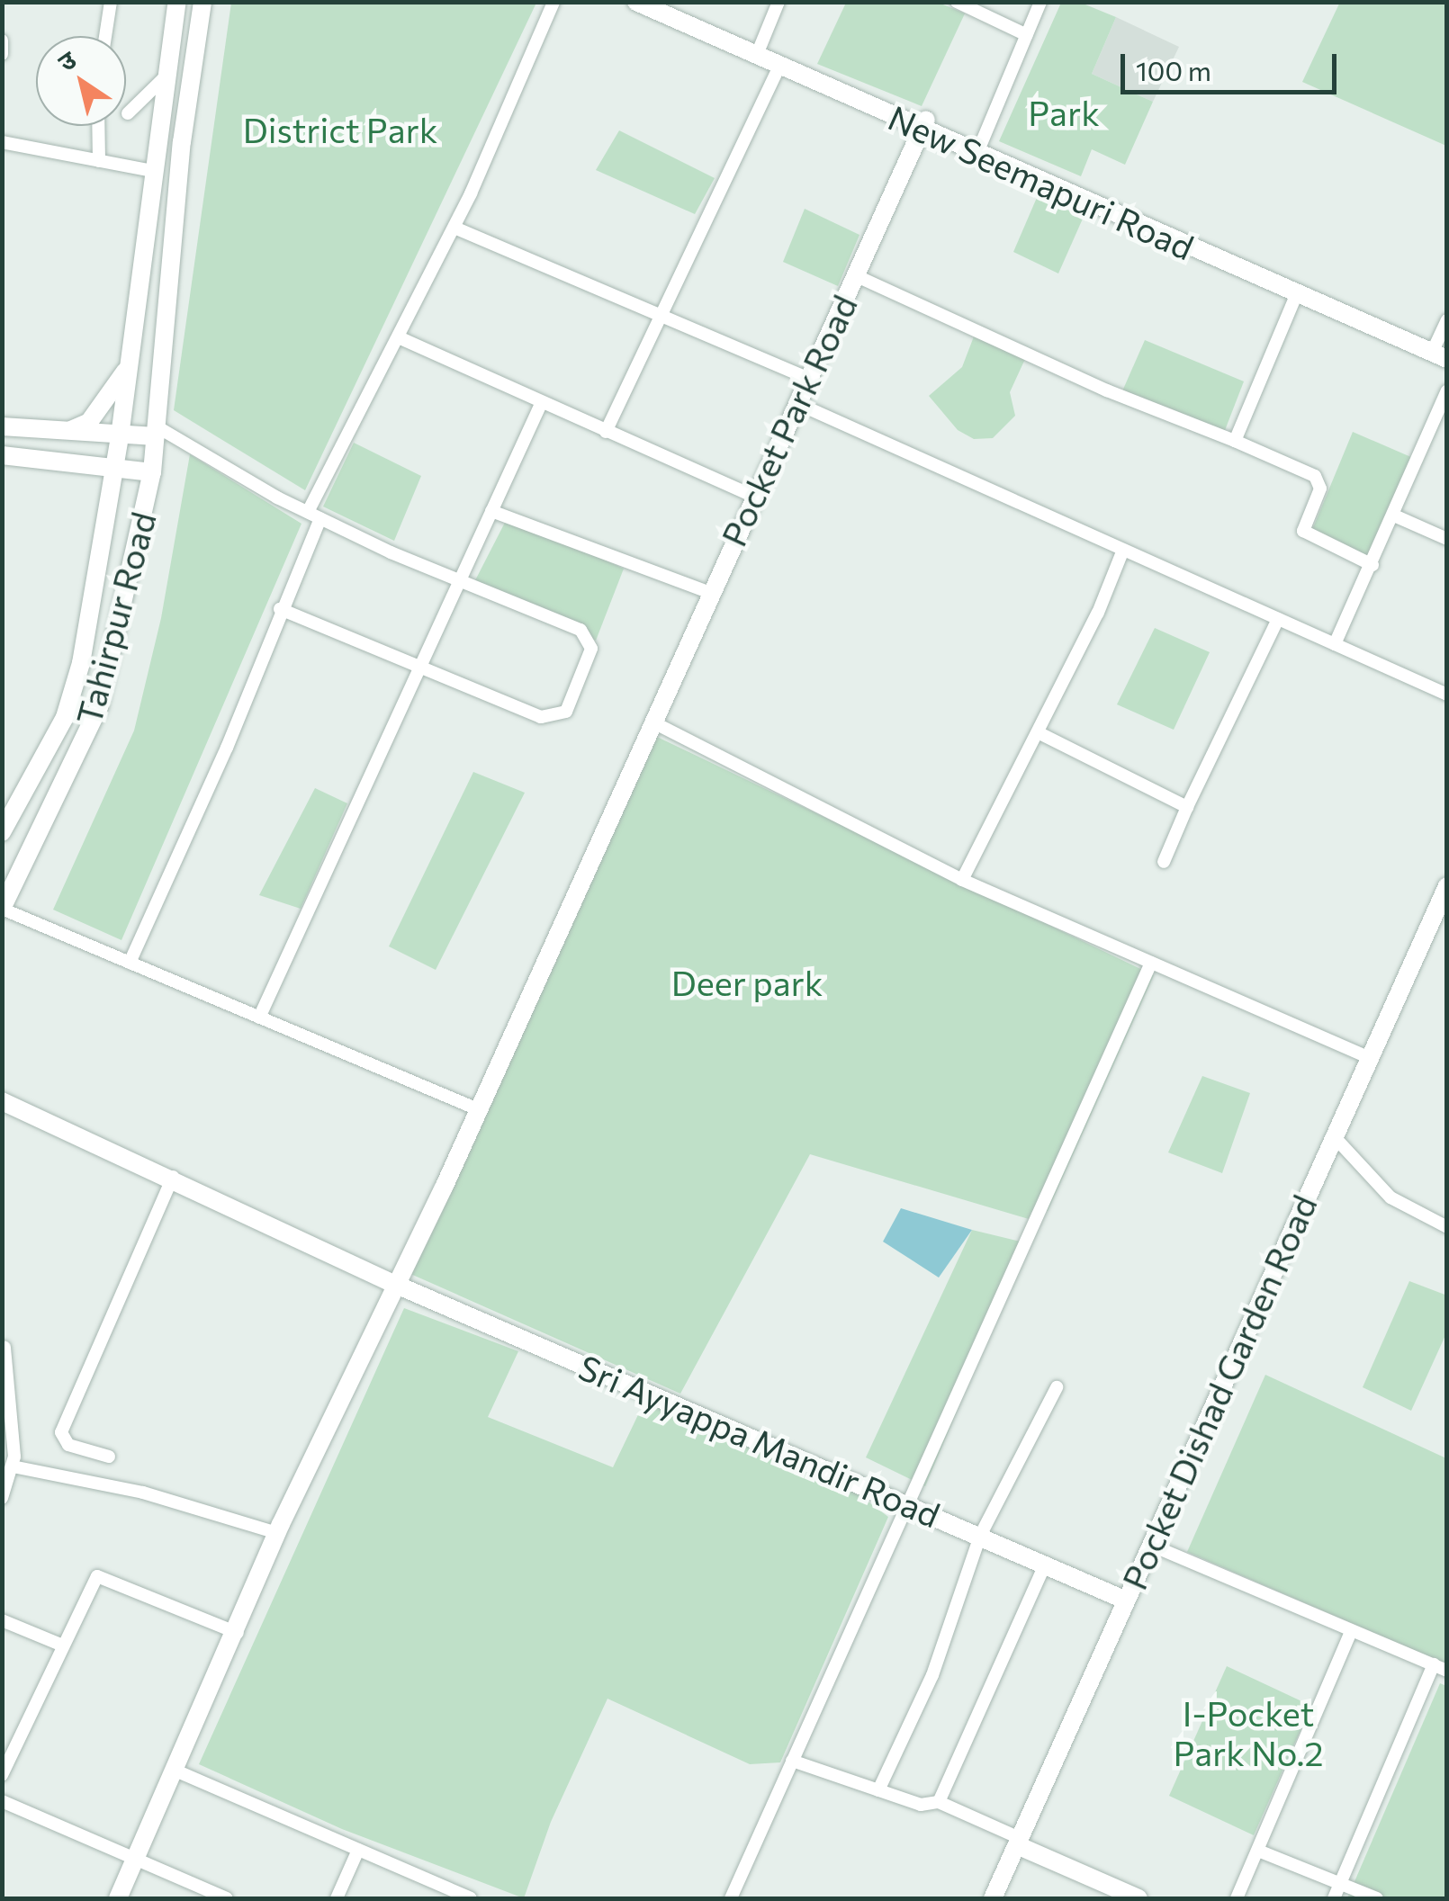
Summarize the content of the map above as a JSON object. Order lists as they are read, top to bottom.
{
  "streets": {
    "street": [
      "New Seemapuri Road",
      "Pocket Park Road",
      "Tahirpur Road",
      "Pocket Dishad Garden Road",
      "Sri Ayyappa Mandir Road"
    ]
  },
  "crossings": [
    ["New Seemapuri Road", "Pocket Park Road"],
    ["Pocket Park Road", "Sri Ayyappa Mandir Road"],
    ["Pocket Dishad Garden Road", "Sri Ayyappa Mandir Road"]
  ],
  "parks": [
    "Park",
    "District Park",
    "Deer park",
    "I-Pocket Park No.2"
  ],
  "scale_bar": "100 m",
  "north": "top left"
}
